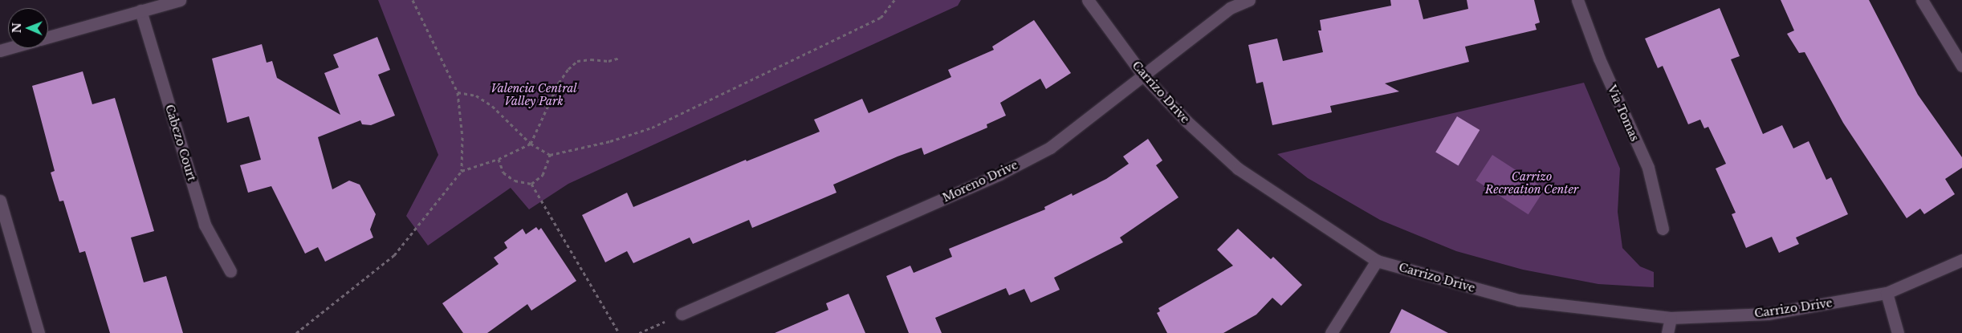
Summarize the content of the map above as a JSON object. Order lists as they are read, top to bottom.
{
  "streets": {
    "street": [
      "Carrizo Drive",
      "Via Tomas",
      "Cabezo Court",
      "Moreno Drive"
    ]
  },
  "crossings": [
    ["Carrizo Drive", "Moreno Drive"]
  ],
  "parks": ["Valencia Central Valley Park", "Carrizo Recreation Center"],
  "north": "left"
}
